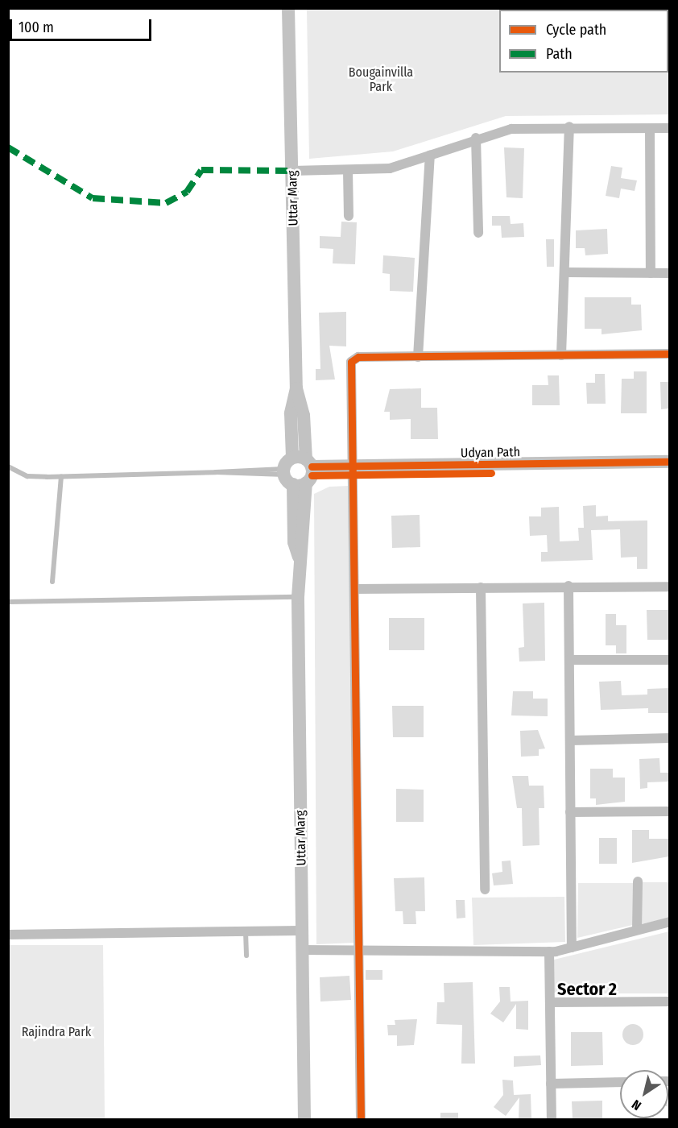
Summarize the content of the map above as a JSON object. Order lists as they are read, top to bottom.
{
  "streets": {
    "main road": ["Uttar Marg", "Udyan Path"]
  },
  "crossings": [
    ["Uttar Marg", "Udyan Path"]
  ],
  "districts": ["Sector 2"],
  "parks": ["Bougainvilla Park", "Rajindra Park"],
  "legend": ["Cycle path", "Path"],
  "scale_bar": "100 m",
  "north": "bottom left"
}
